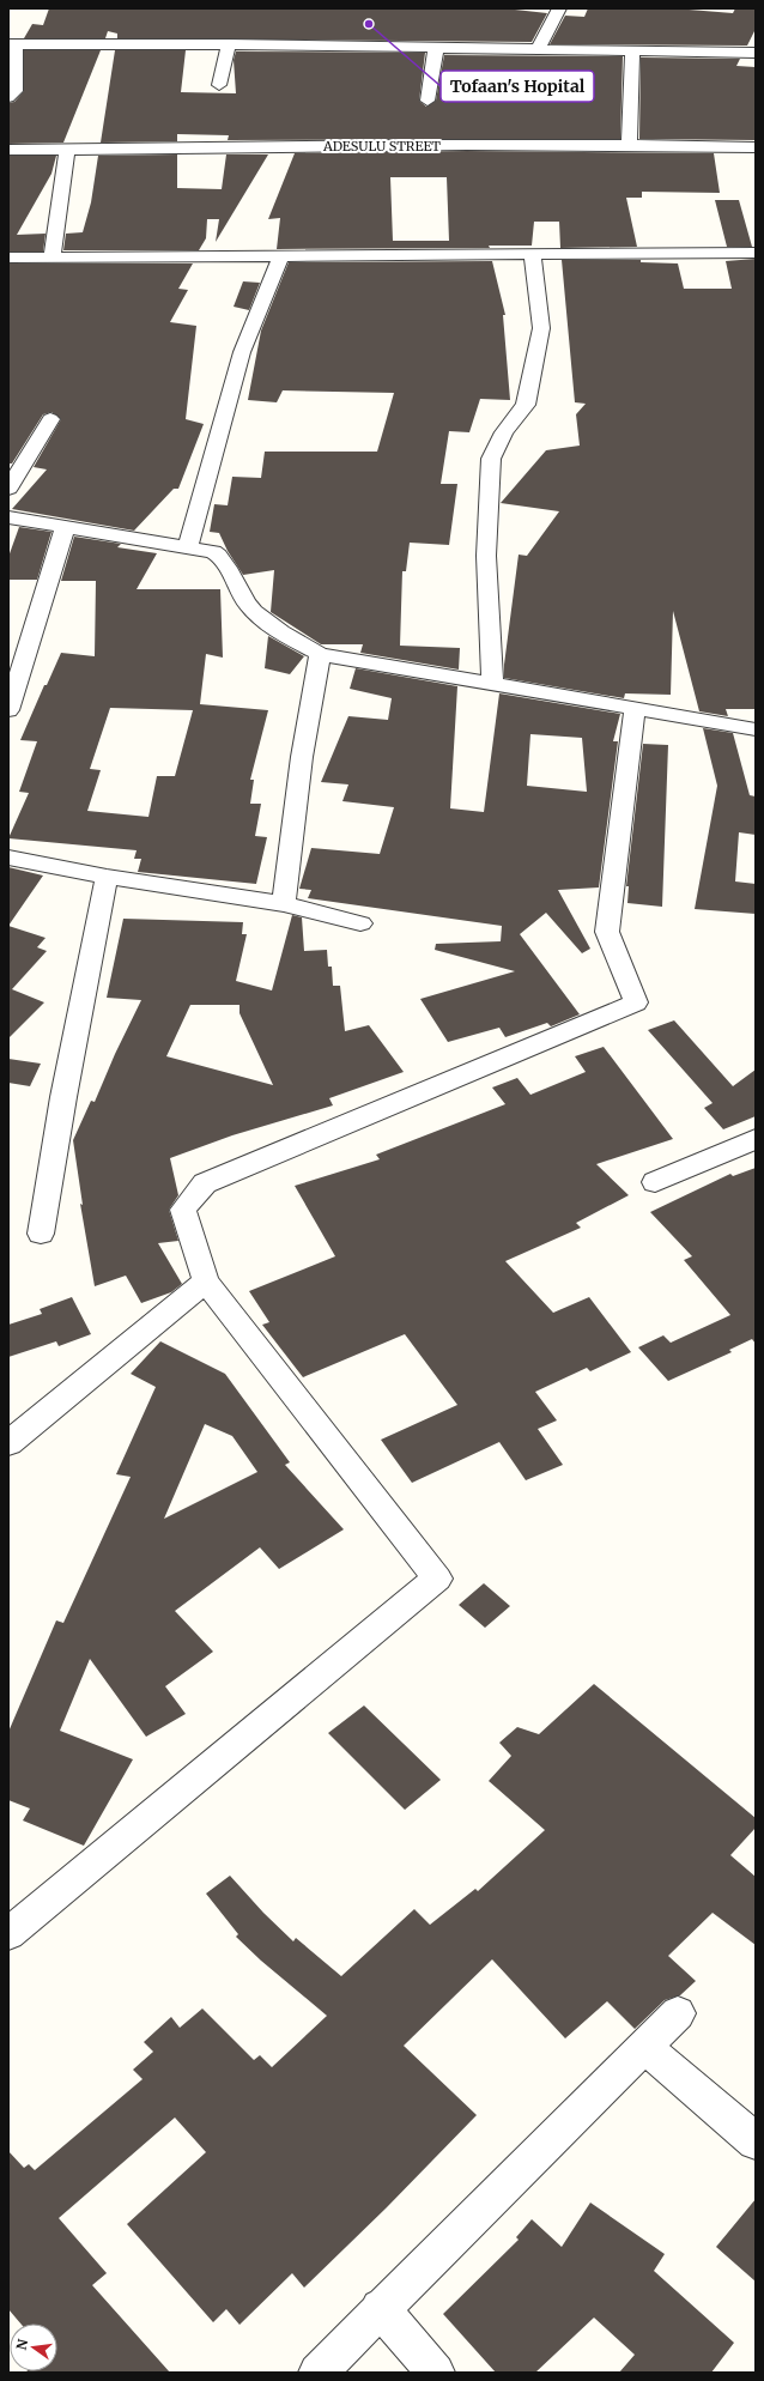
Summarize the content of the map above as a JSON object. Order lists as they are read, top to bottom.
{
  "streets": {
    "street": ["ADESULU STREET"]
  },
  "places": ["Tofaan's Hopital"],
  "north": "left"
}
